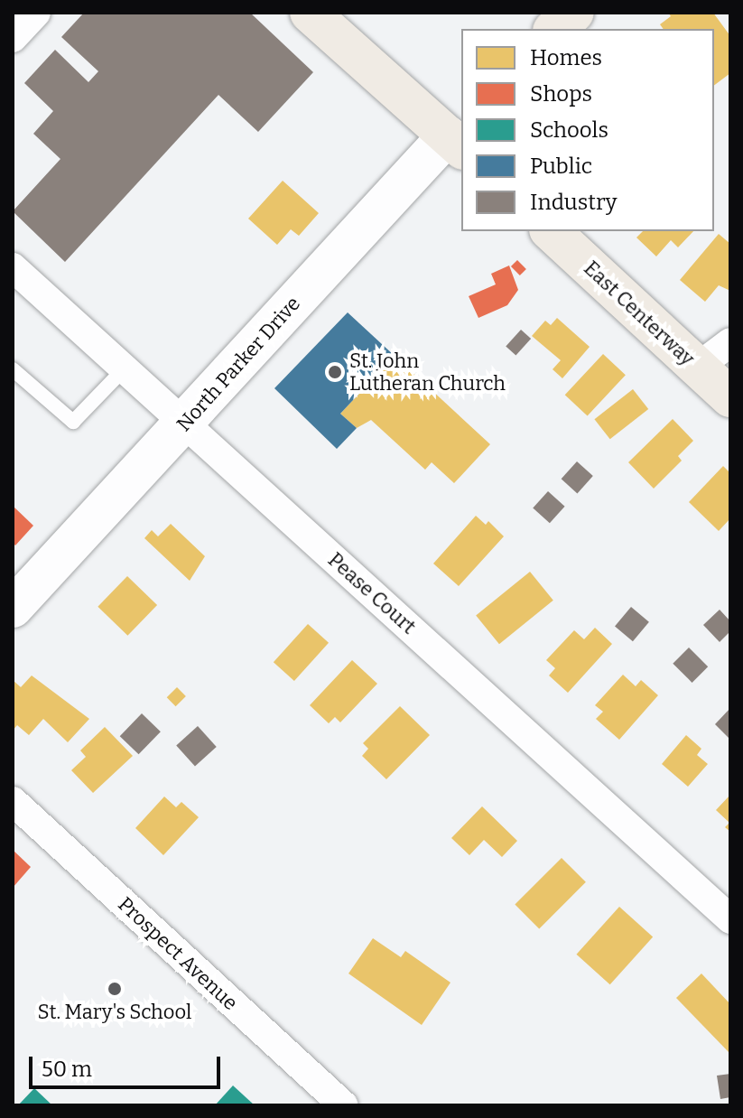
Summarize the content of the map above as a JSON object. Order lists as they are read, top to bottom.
{
  "streets": {
    "main road": ["East Centerway", "North Parker Drive"],
    "street": ["Pease Court", "Prospect Avenue"]
  },
  "crossings": [
    ["North Parker Drive", "Pease Court"]
  ],
  "places": ["St. John Lutheran Church", "St. Mary's School"],
  "legend": [
    "Homes",
    "Shops",
    "Schools",
    "Public",
    "Industry"
  ],
  "scale_bar": "50 m"
}
